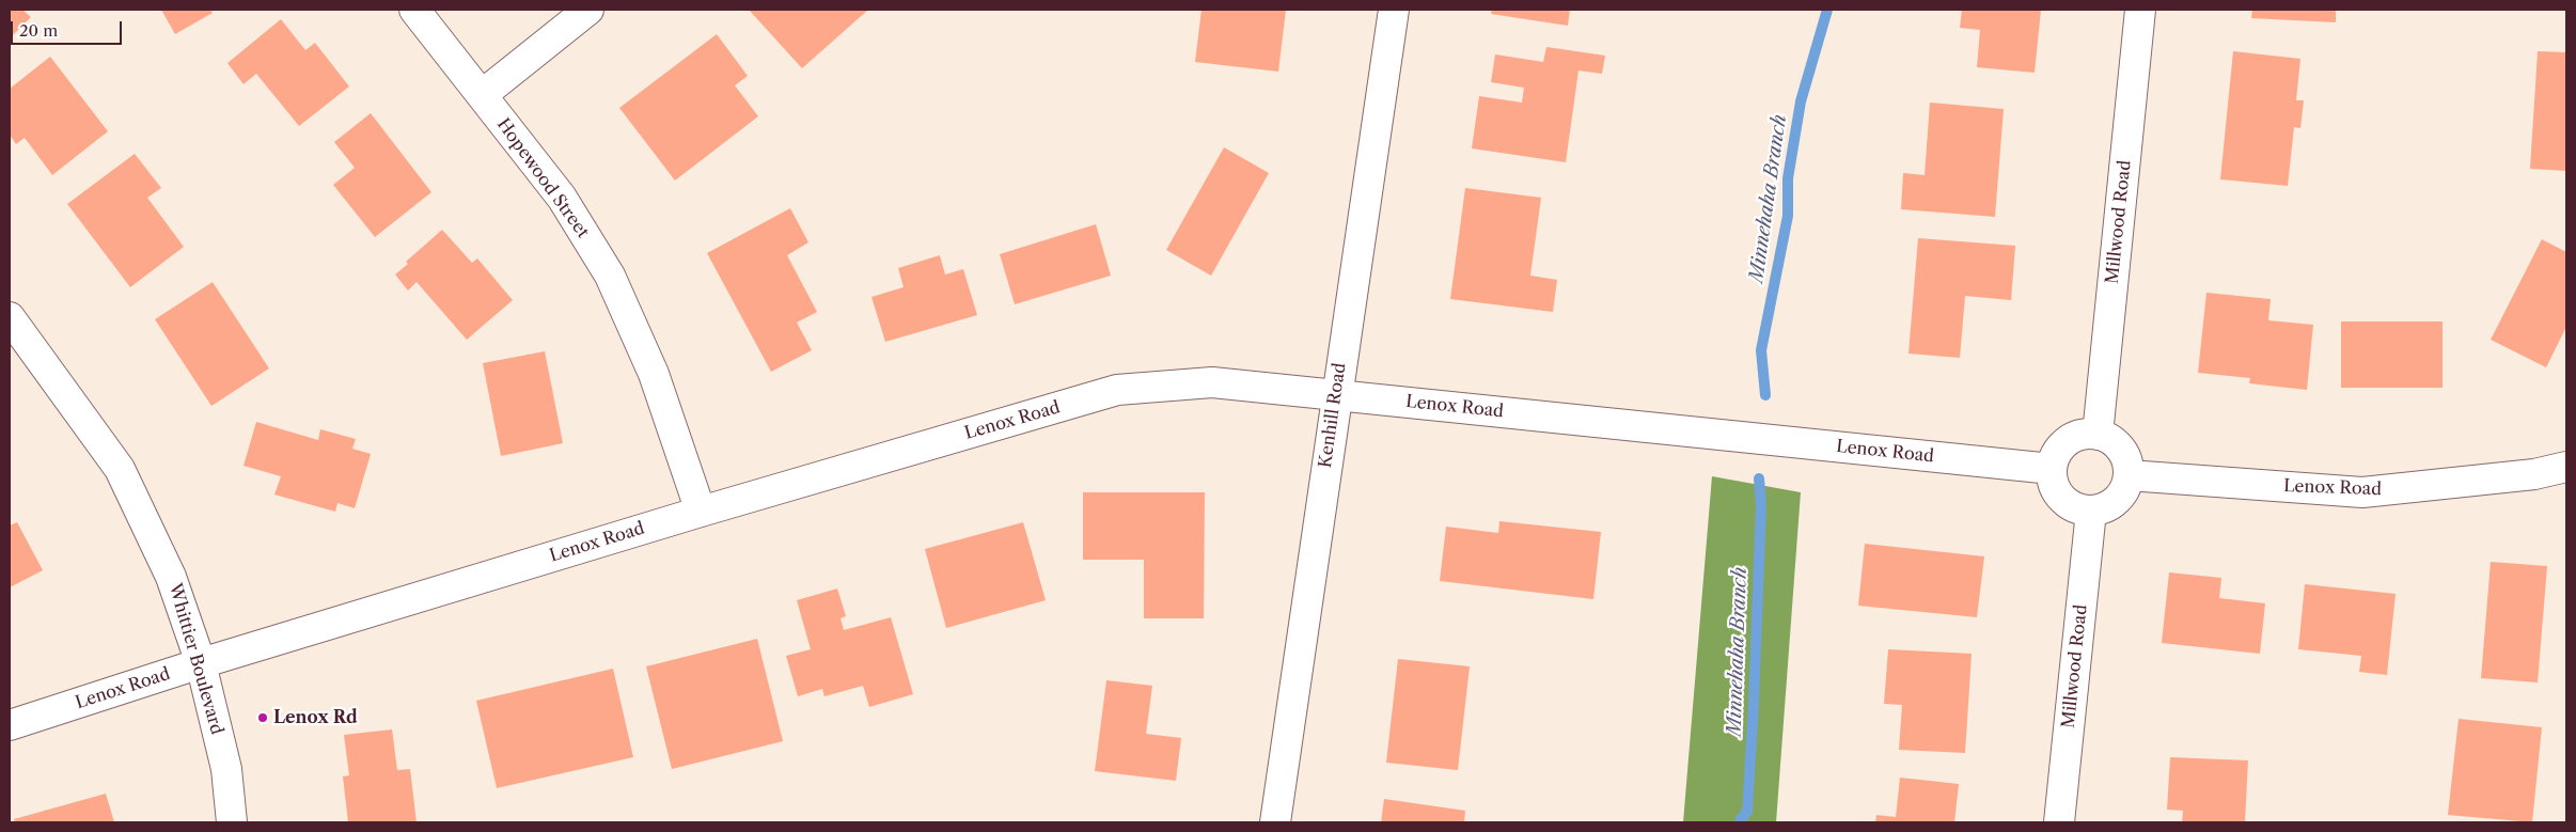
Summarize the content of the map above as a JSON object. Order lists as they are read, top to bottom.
{
  "streets": {
    "street": [
      "Hopewood Street",
      "Millwood Road",
      "Lenox Road",
      "Kenhill Road",
      "Whittier Boulevard"
    ]
  },
  "crossings": [
    ["Hopewood Street", "Lenox Road"],
    ["Millwood Road", "Lenox Road"],
    ["Lenox Road", "Kenhill Road"],
    ["Lenox Road", "Whittier Boulevard"]
  ],
  "water": ["Minnehaha Branch"],
  "places": ["Lenox Rd"],
  "scale_bar": "20 m"
}
